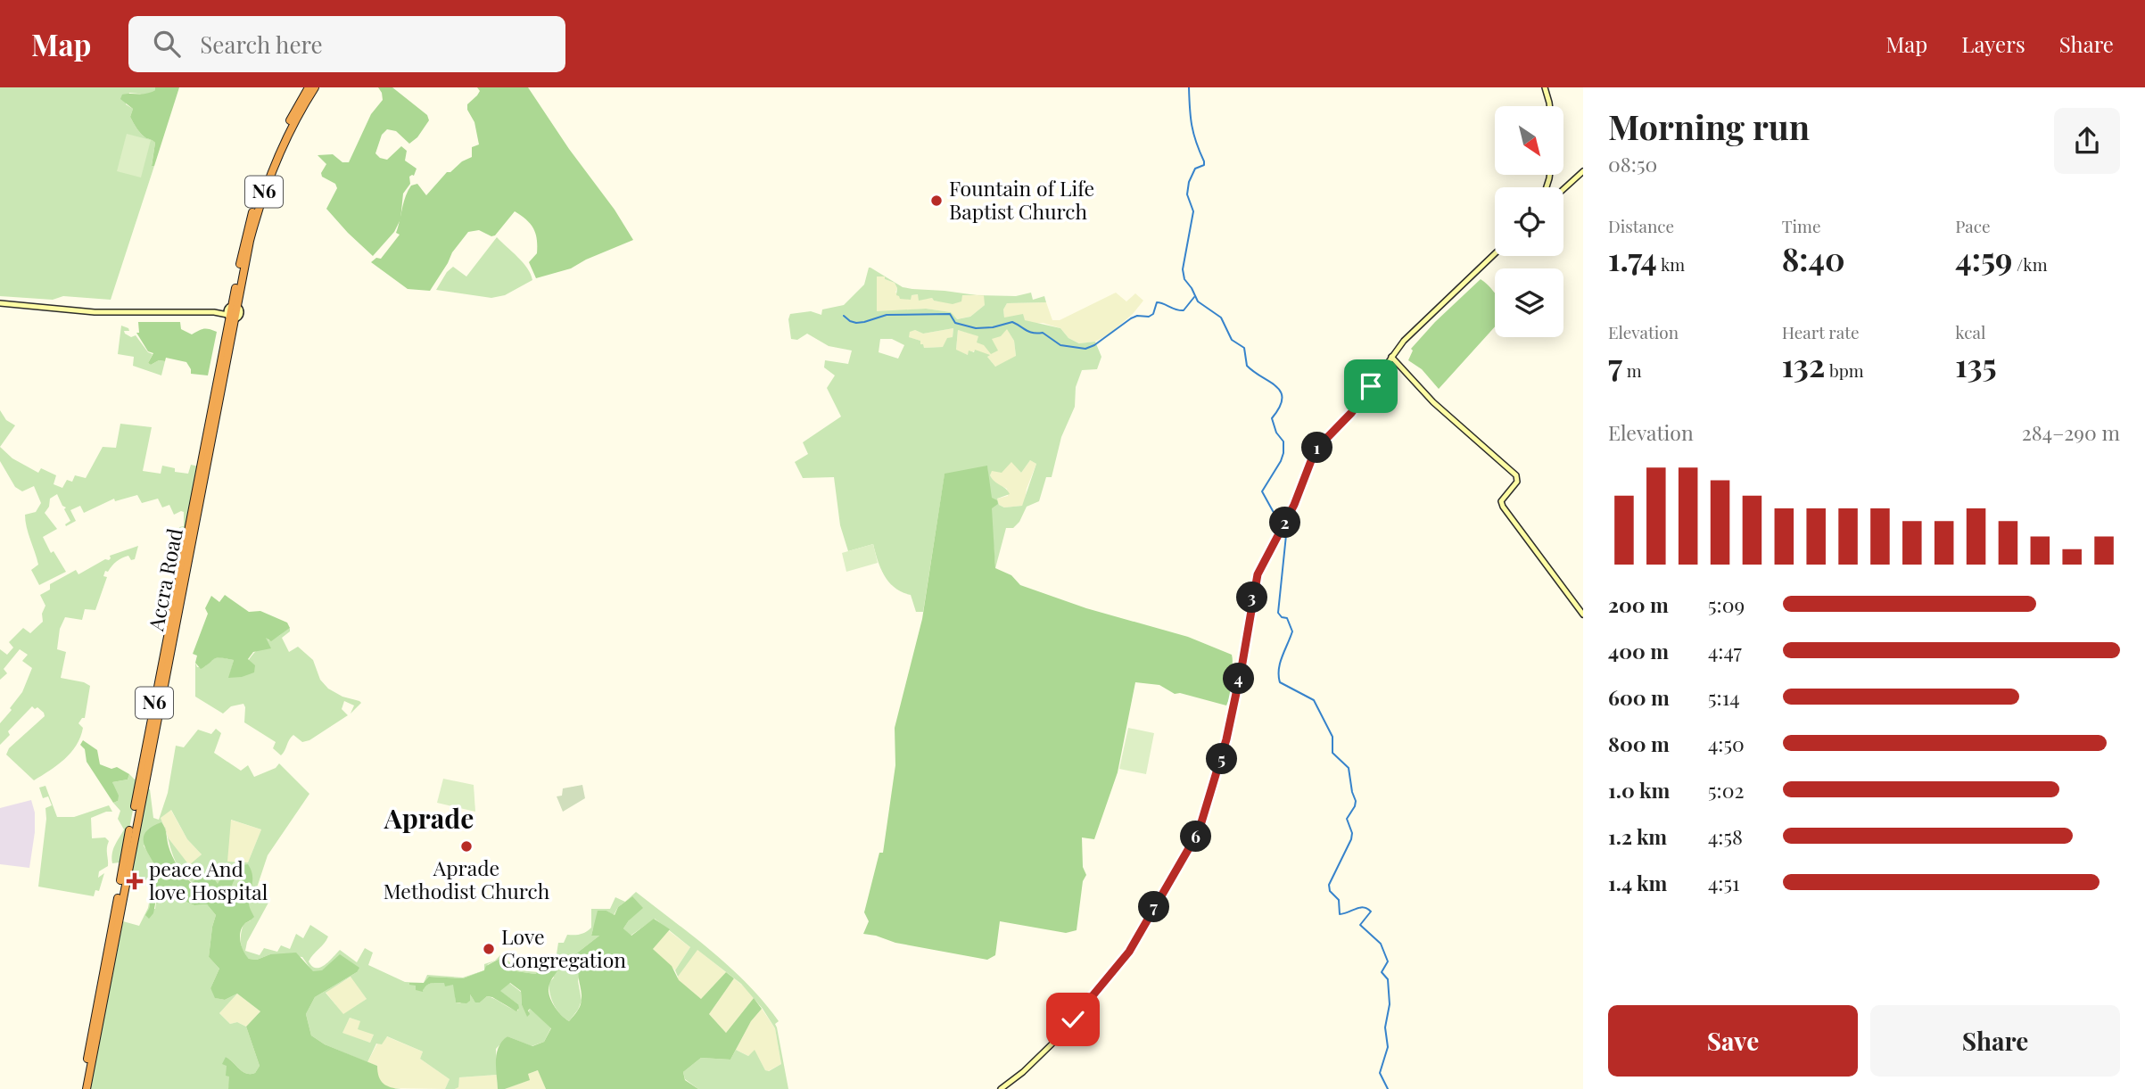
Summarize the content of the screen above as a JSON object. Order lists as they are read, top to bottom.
{
  "streets": {
    "highway": ["N6", "Accra Road"]
  },
  "districts": ["Aprade"],
  "places": {
    "other": ["Fountain of Life Baptist Church", "Aprade Methodist Church", "Love Congregation"],
    "health": ["peace And love Hospital"]
  },
  "north": "bottom right",
  "page": {
    "header": "Map",
    "search": "Search here",
    "nav": ["Map", "Layers", "Share"],
    "heading": ["Morning run", "08:50"],
    "stats": [
      ["Distance", "1.74 km"],
      ["Time", "8:40"],
      ["Pace", "4:59 /km"],
      ["Elevation", "7 m"],
      ["Heart rate", "132 bpm"],
      ["kcal", "135"]
    ],
    "chart": ["Elevation", "284–290 m"],
    "pins": [
      "1",
      "2",
      "3",
      "4",
      "5",
      "6",
      "7"
    ],
    "list": [
      {
        "name": "200 m",
        "note": "5:09"
      },
      {
        "name": "400 m",
        "note": "4:47"
      },
      {
        "name": "600 m",
        "note": "5:14"
      },
      {
        "name": "800 m",
        "note": "4:50"
      },
      {
        "name": "1.0 km",
        "note": "5:02"
      },
      {
        "name": "1.2 km",
        "note": "4:58"
      },
      {
        "name": "1.4 km",
        "note": "4:51"
      }
    ],
    "buttons": ["Save", "Share"]
  }
}
